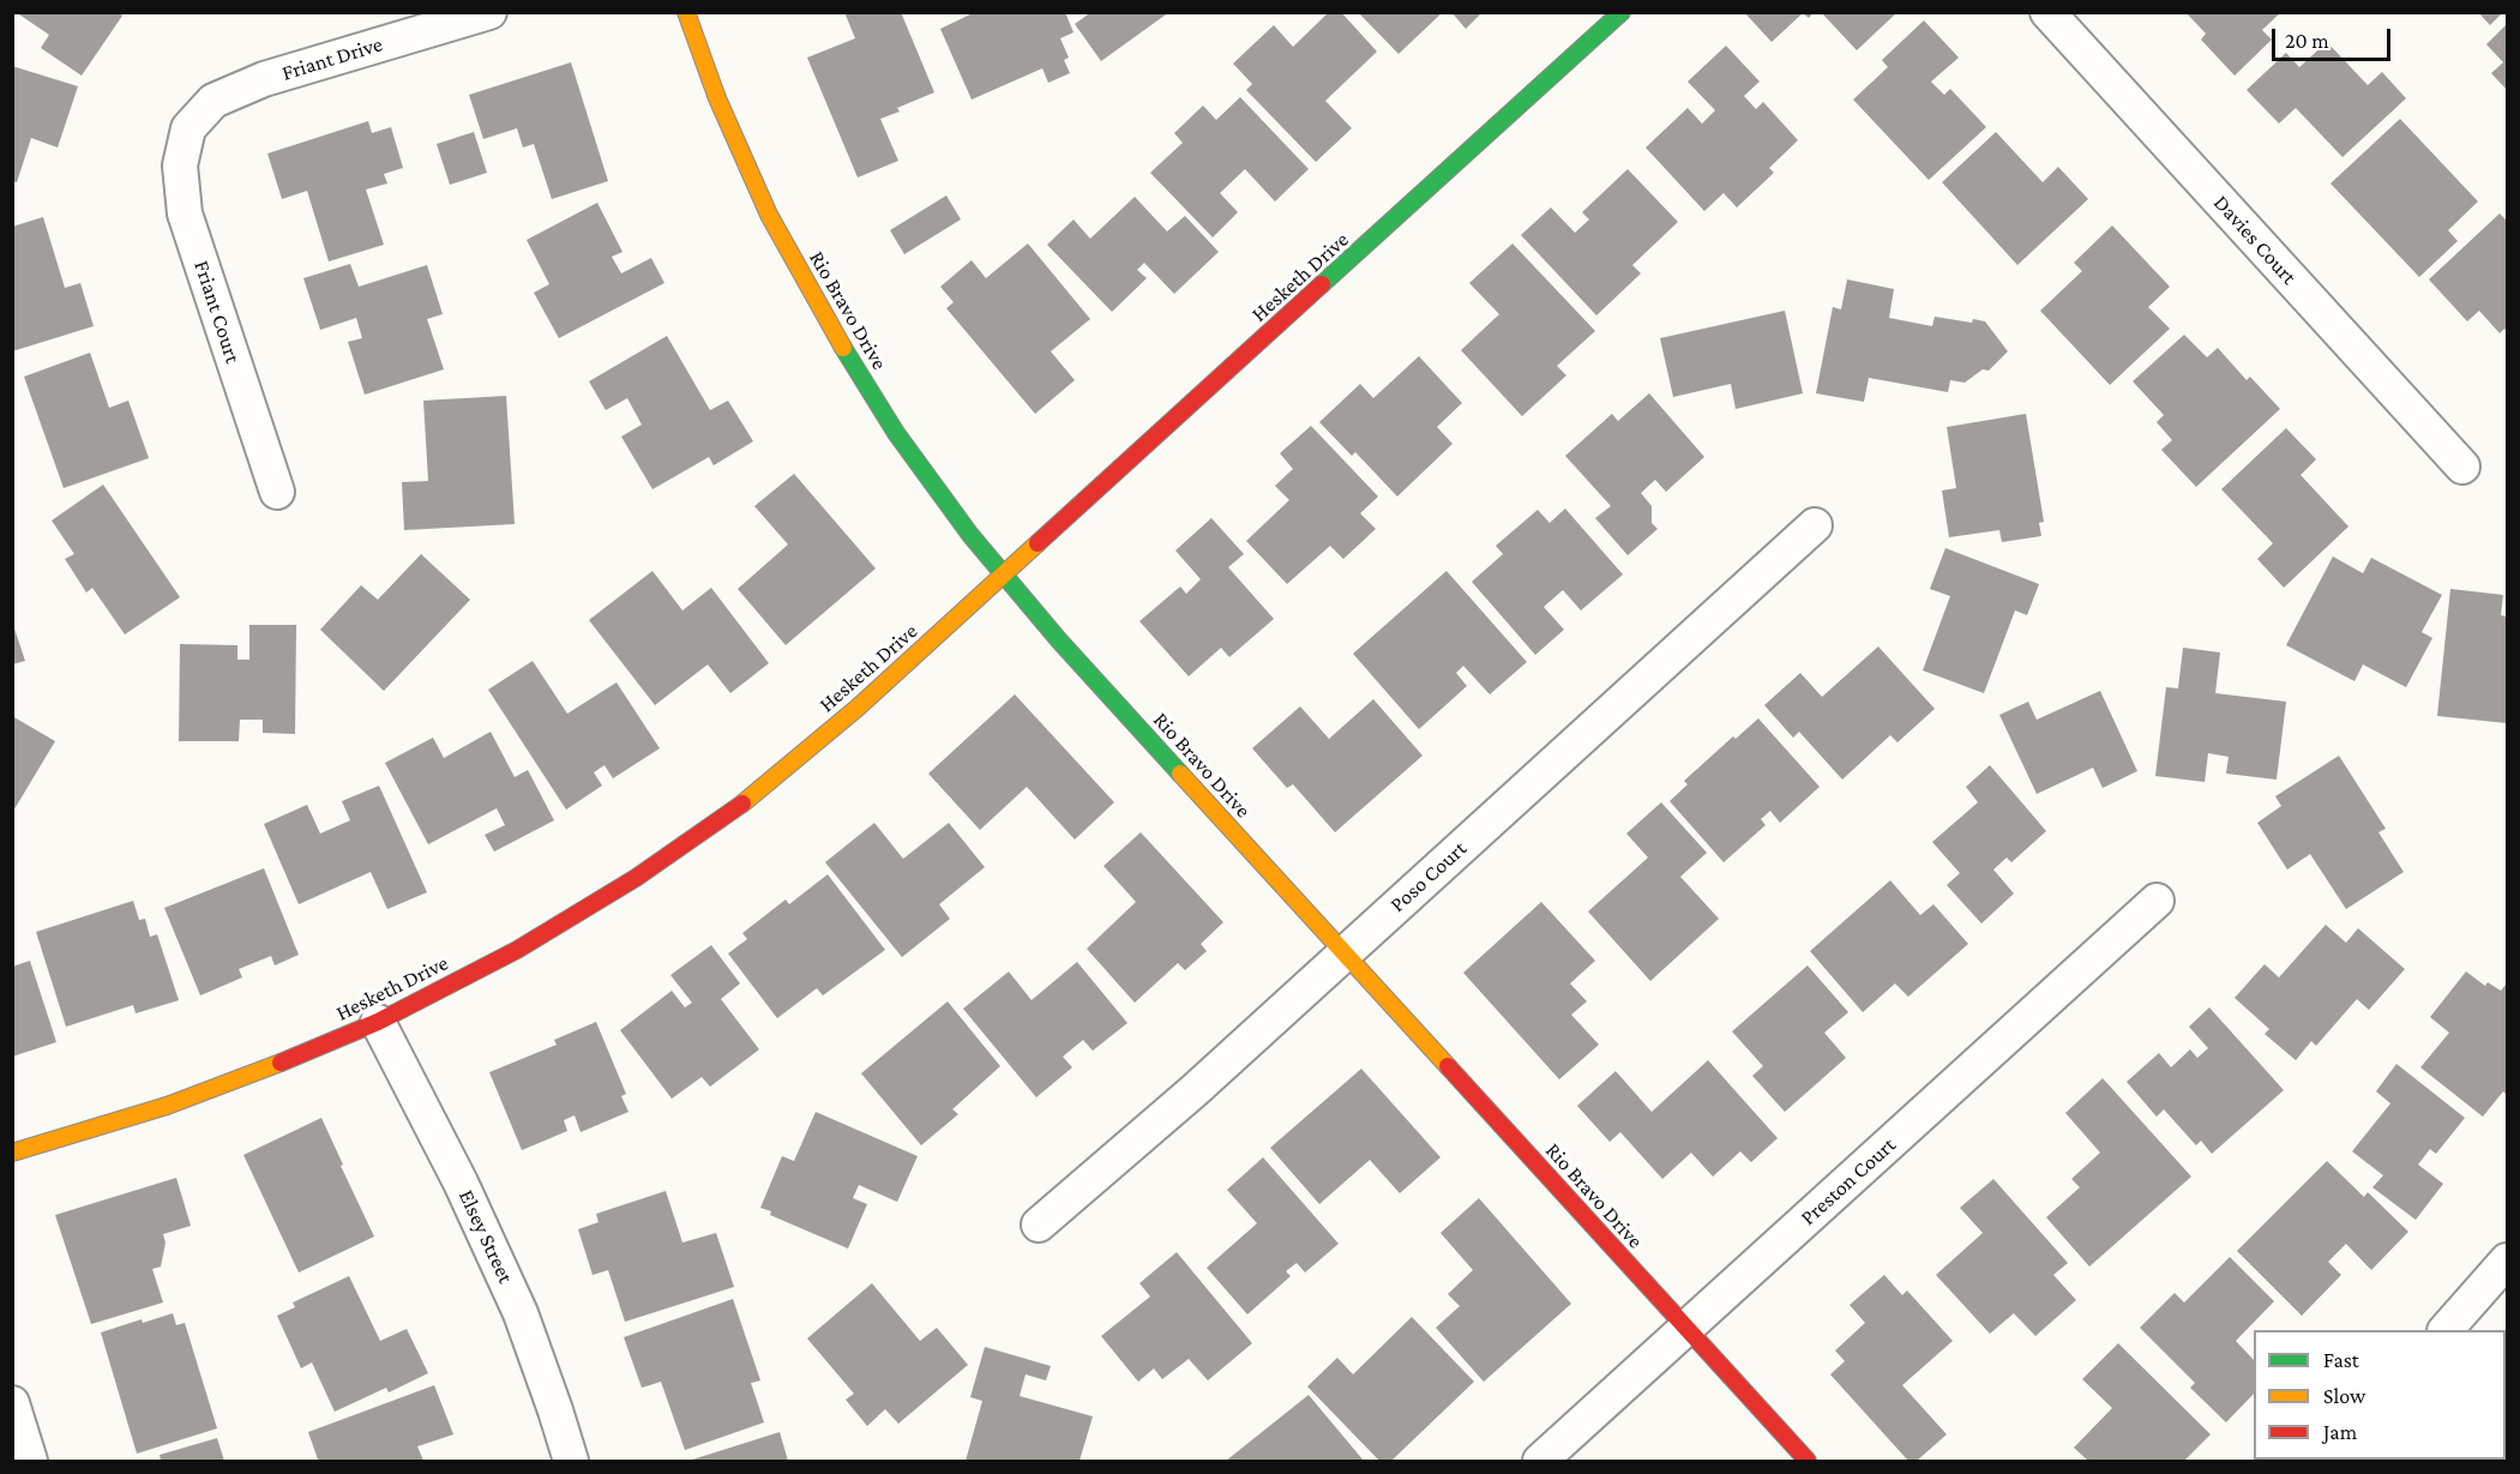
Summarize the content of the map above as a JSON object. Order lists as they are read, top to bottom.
{
  "streets": {
    "street": [
      "Friant Drive",
      "Davies Court",
      "Hesketh Drive",
      "Rio Bravo Drive",
      "Friant Court",
      "Poso Court",
      "Preston Court",
      "Elsey Street"
    ]
  },
  "crossings": [
    ["Friant Drive", "Friant Court"],
    ["Hesketh Drive", "Rio Bravo Drive"],
    ["Hesketh Drive", "Elsey Street"],
    ["Rio Bravo Drive", "Poso Court"],
    ["Rio Bravo Drive", "Preston Court"]
  ],
  "legend": ["Fast", "Slow", "Jam"],
  "scale_bar": "20 m"
}
